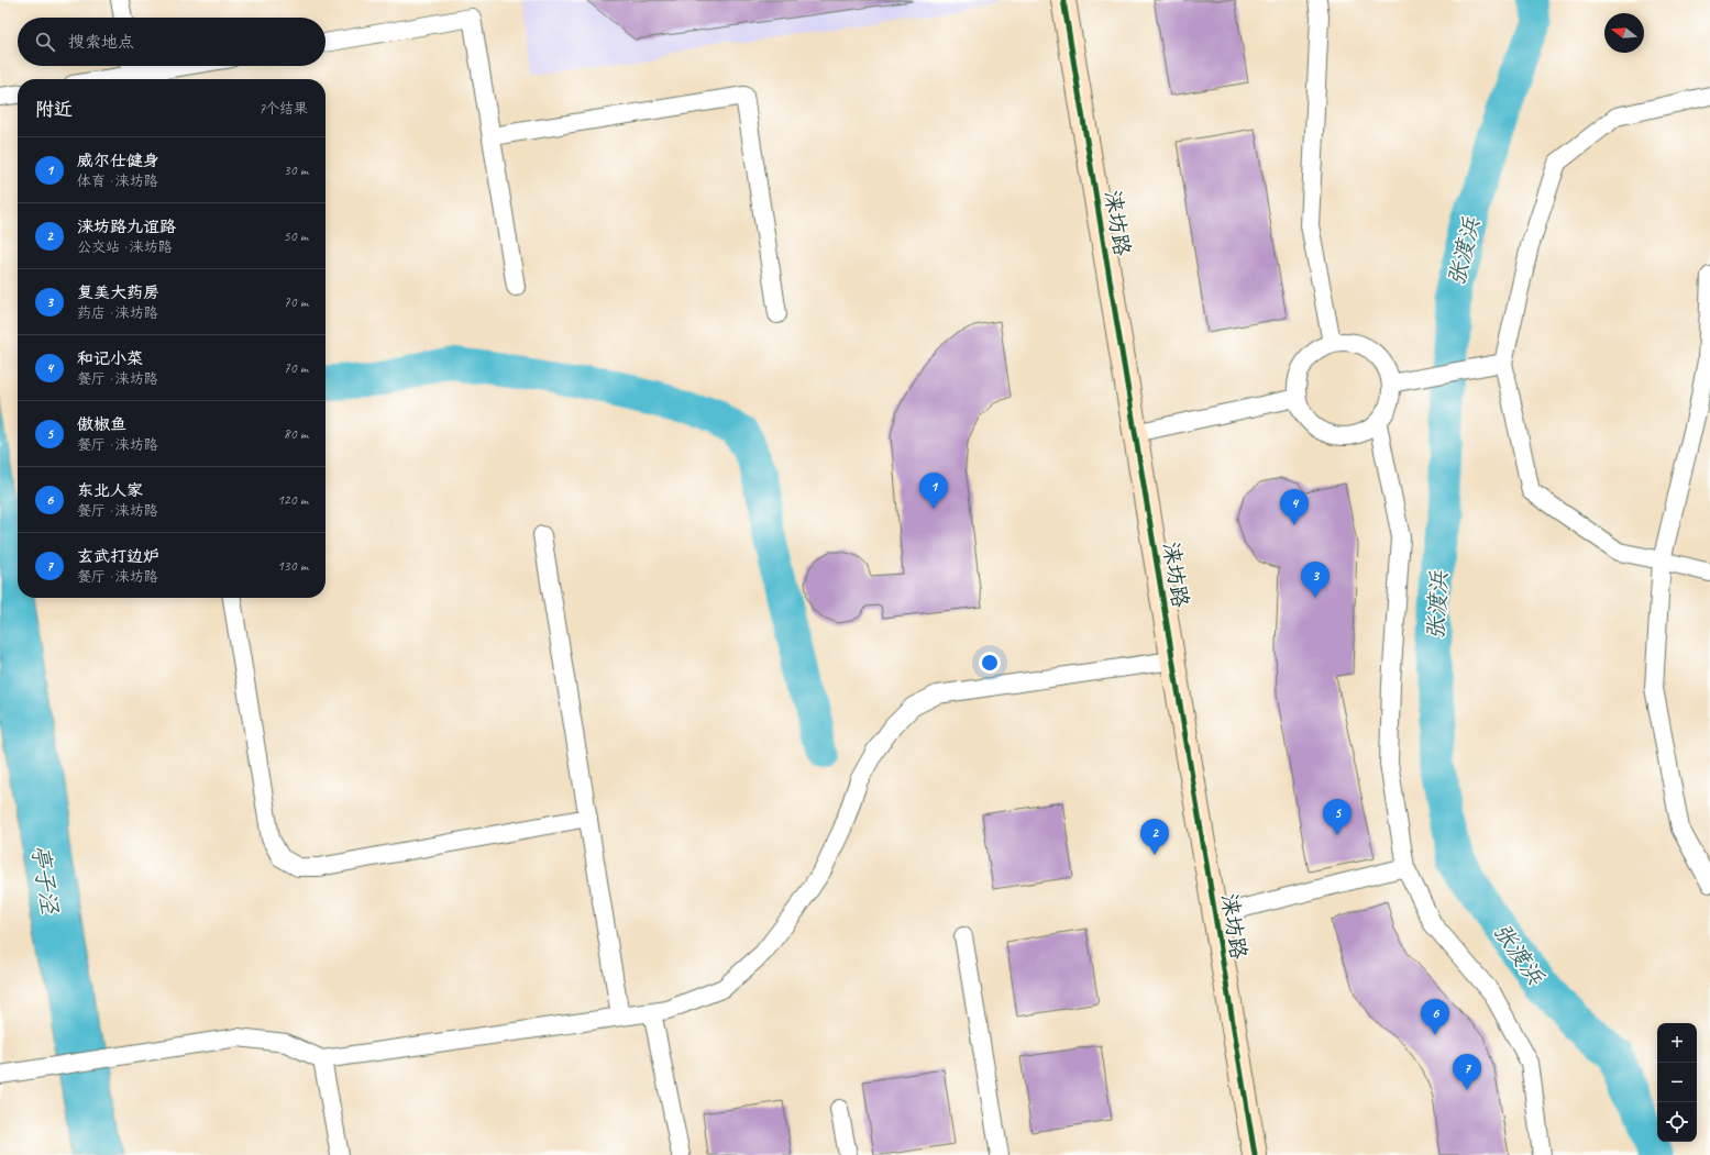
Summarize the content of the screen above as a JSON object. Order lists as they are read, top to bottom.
{
  "streets": {
    "street": ["涞坊路"]
  },
  "water": ["张渡浜", "亭子泾"],
  "north": "left",
  "page": {
    "search": "搜索地点",
    "heading": ["附近", "7个结果"],
    "list": [
      {
        "mark": "1",
        "name": "威尔仕健身",
        "note": "体育 · 涞坊路",
        "value": "30 m"
      },
      {
        "mark": "2",
        "name": "涞坊路九谊路",
        "note": "公交站 · 涞坊路",
        "value": "50 m"
      },
      {
        "mark": "3",
        "name": "复美大药房",
        "note": "药店 · 涞坊路",
        "value": "70 m"
      },
      {
        "mark": "4",
        "name": "和记小菜",
        "note": "餐厅 · 涞坊路",
        "value": "70 m"
      },
      {
        "mark": "5",
        "name": "傲椒鱼",
        "note": "餐厅 · 涞坊路",
        "value": "80 m"
      },
      {
        "mark": "6",
        "name": "东北人家",
        "note": "餐厅 · 涞坊路",
        "value": "120 m"
      },
      {
        "mark": "7",
        "name": "玄武打边炉",
        "note": "餐厅 · 涞坊路",
        "value": "130 m"
      }
    ],
    "pins": [
      "1",
      "4",
      "3",
      "5",
      "2",
      "6",
      "7"
    ],
    "map_buttons": ["+", "−"]
  }
}
